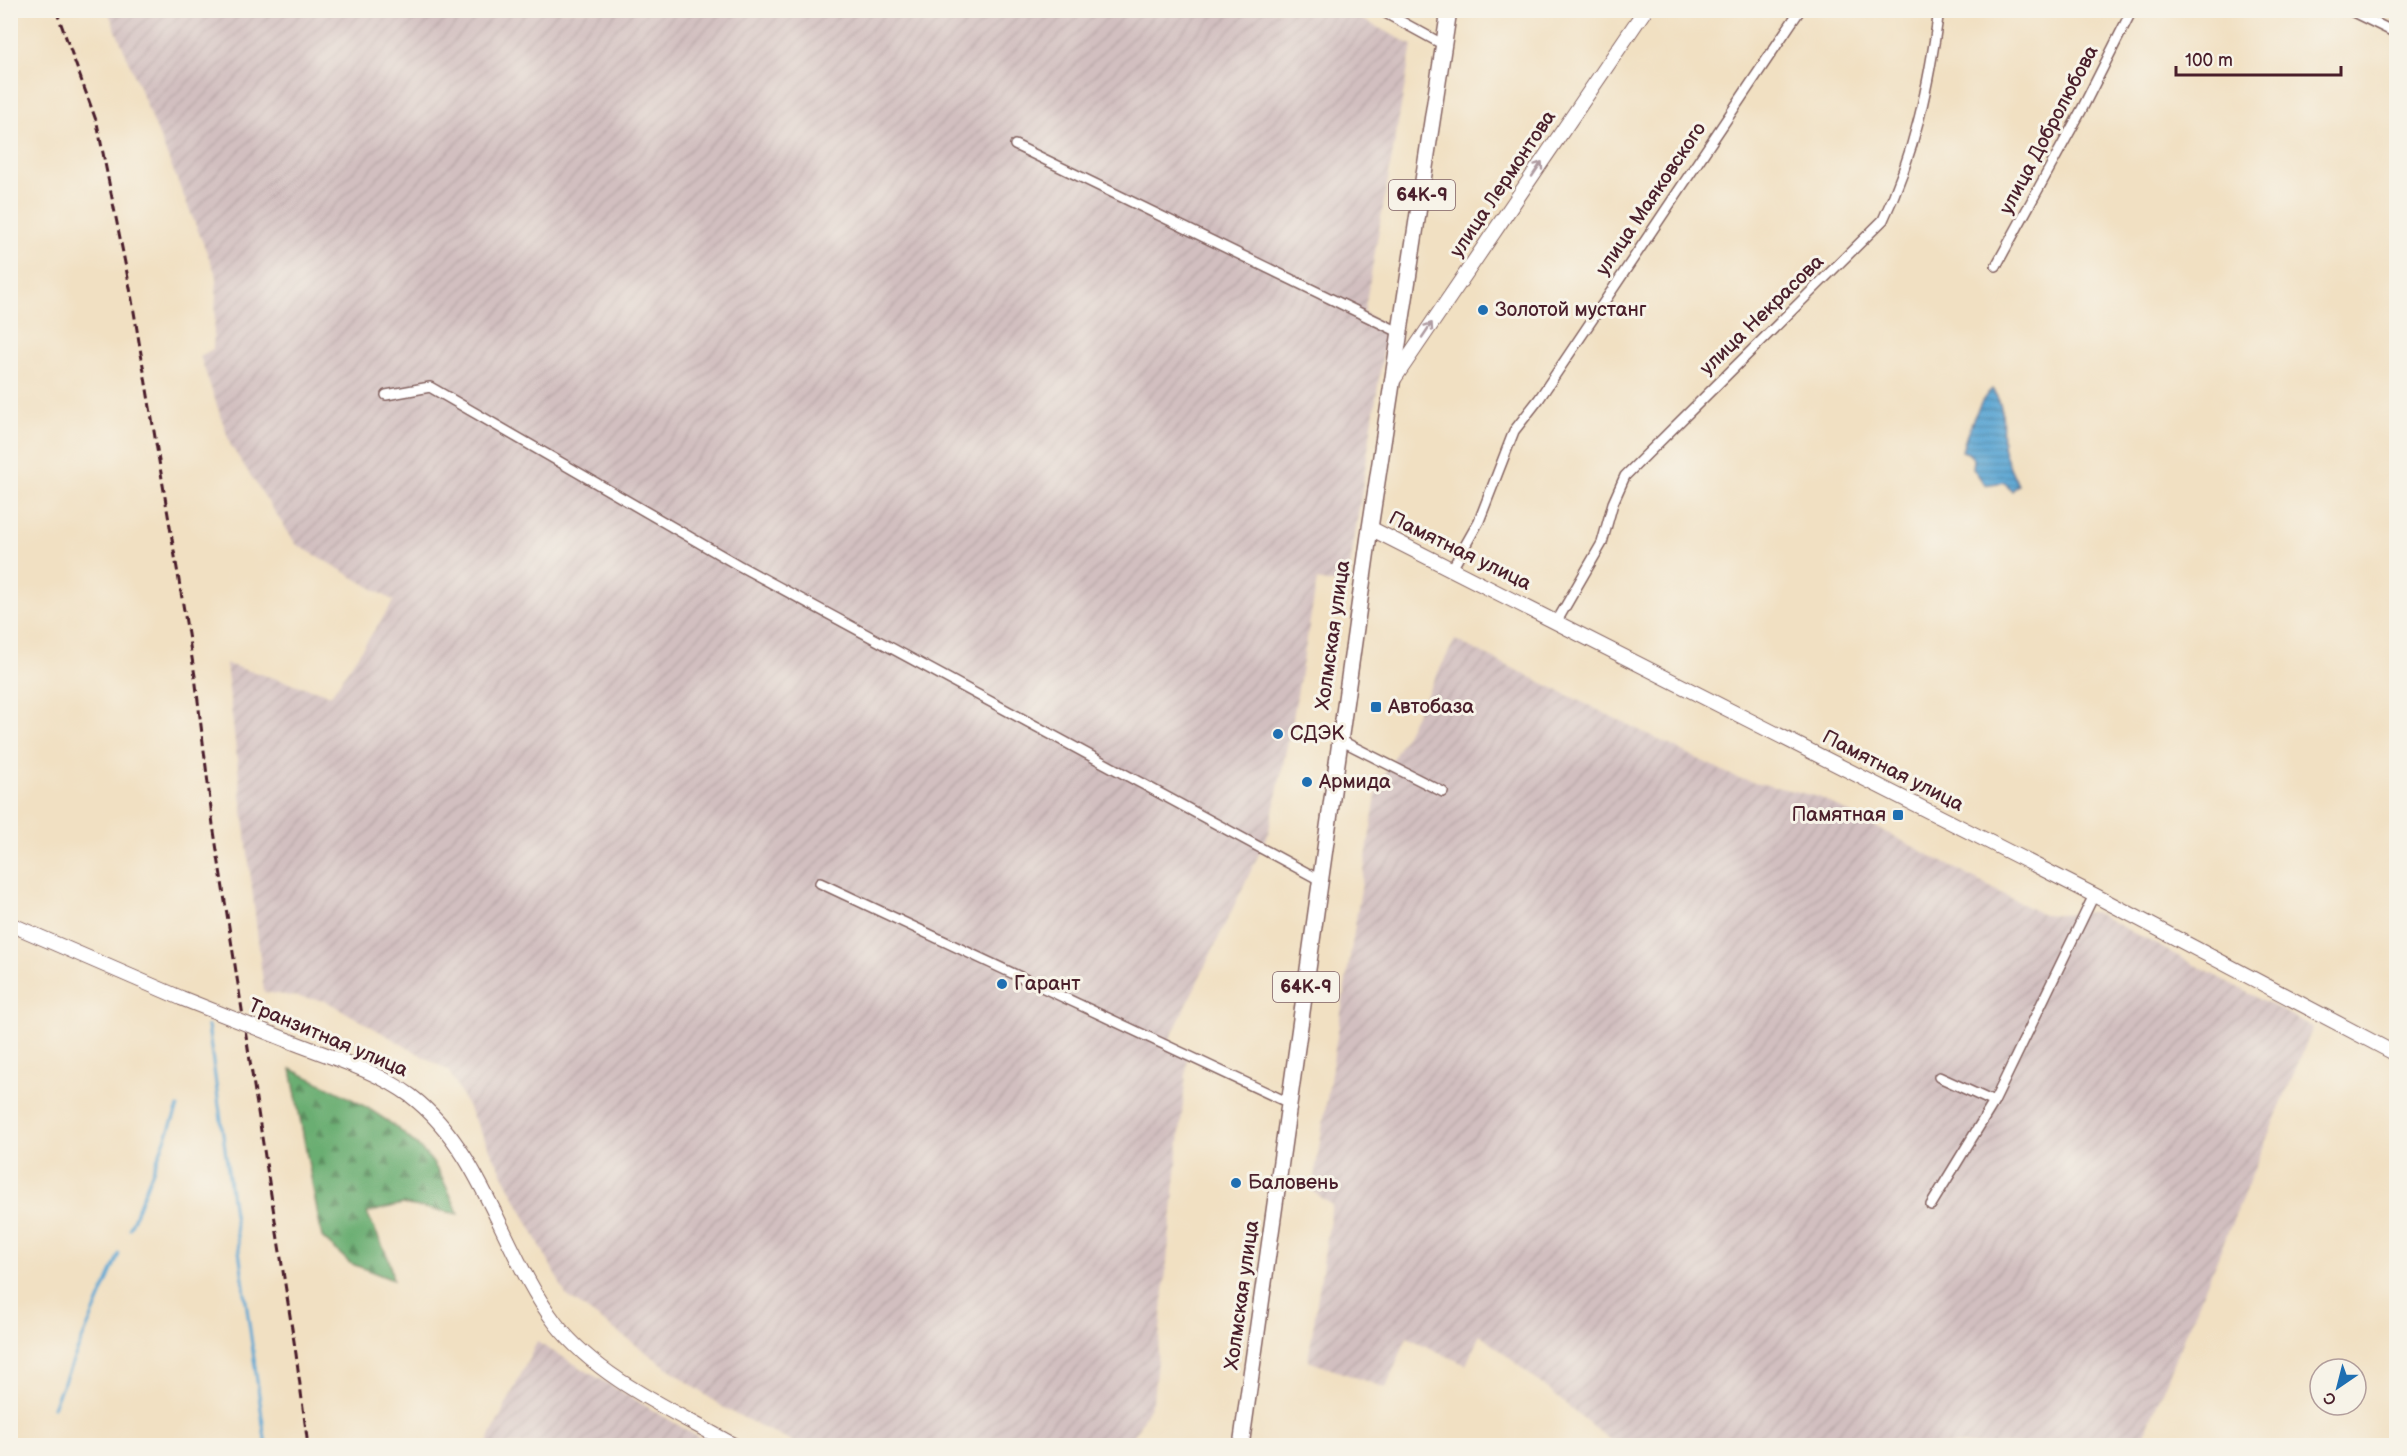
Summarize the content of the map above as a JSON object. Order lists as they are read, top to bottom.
{
  "streets": {
    "main road": ["64К-9", "Холмская улица"],
    "street": [
      "улица Добролюбова",
      "улица Лермонтова",
      "улица Маяковского",
      "улица Некрасова",
      "Памятная улица",
      "Транзитная улица"
    ]
  },
  "crossings": [
    ["улица Лермонтова", "Холмская улица"],
    ["улица Маяковского", "Памятная улица"],
    ["улица Некрасова", "Памятная улица"],
    ["Памятная улица", "Холмская улица"]
  ],
  "one_way": ["улица Лермонтова"],
  "places": {
    "other": [
      "Золотой мустанг",
      "СДЭК",
      "Армида",
      "Гарант",
      "Баловень"
    ],
    "transit": ["Автобаза", "Памятная"]
  },
  "scale_bar": "100 m",
  "north": "bottom left"
}
